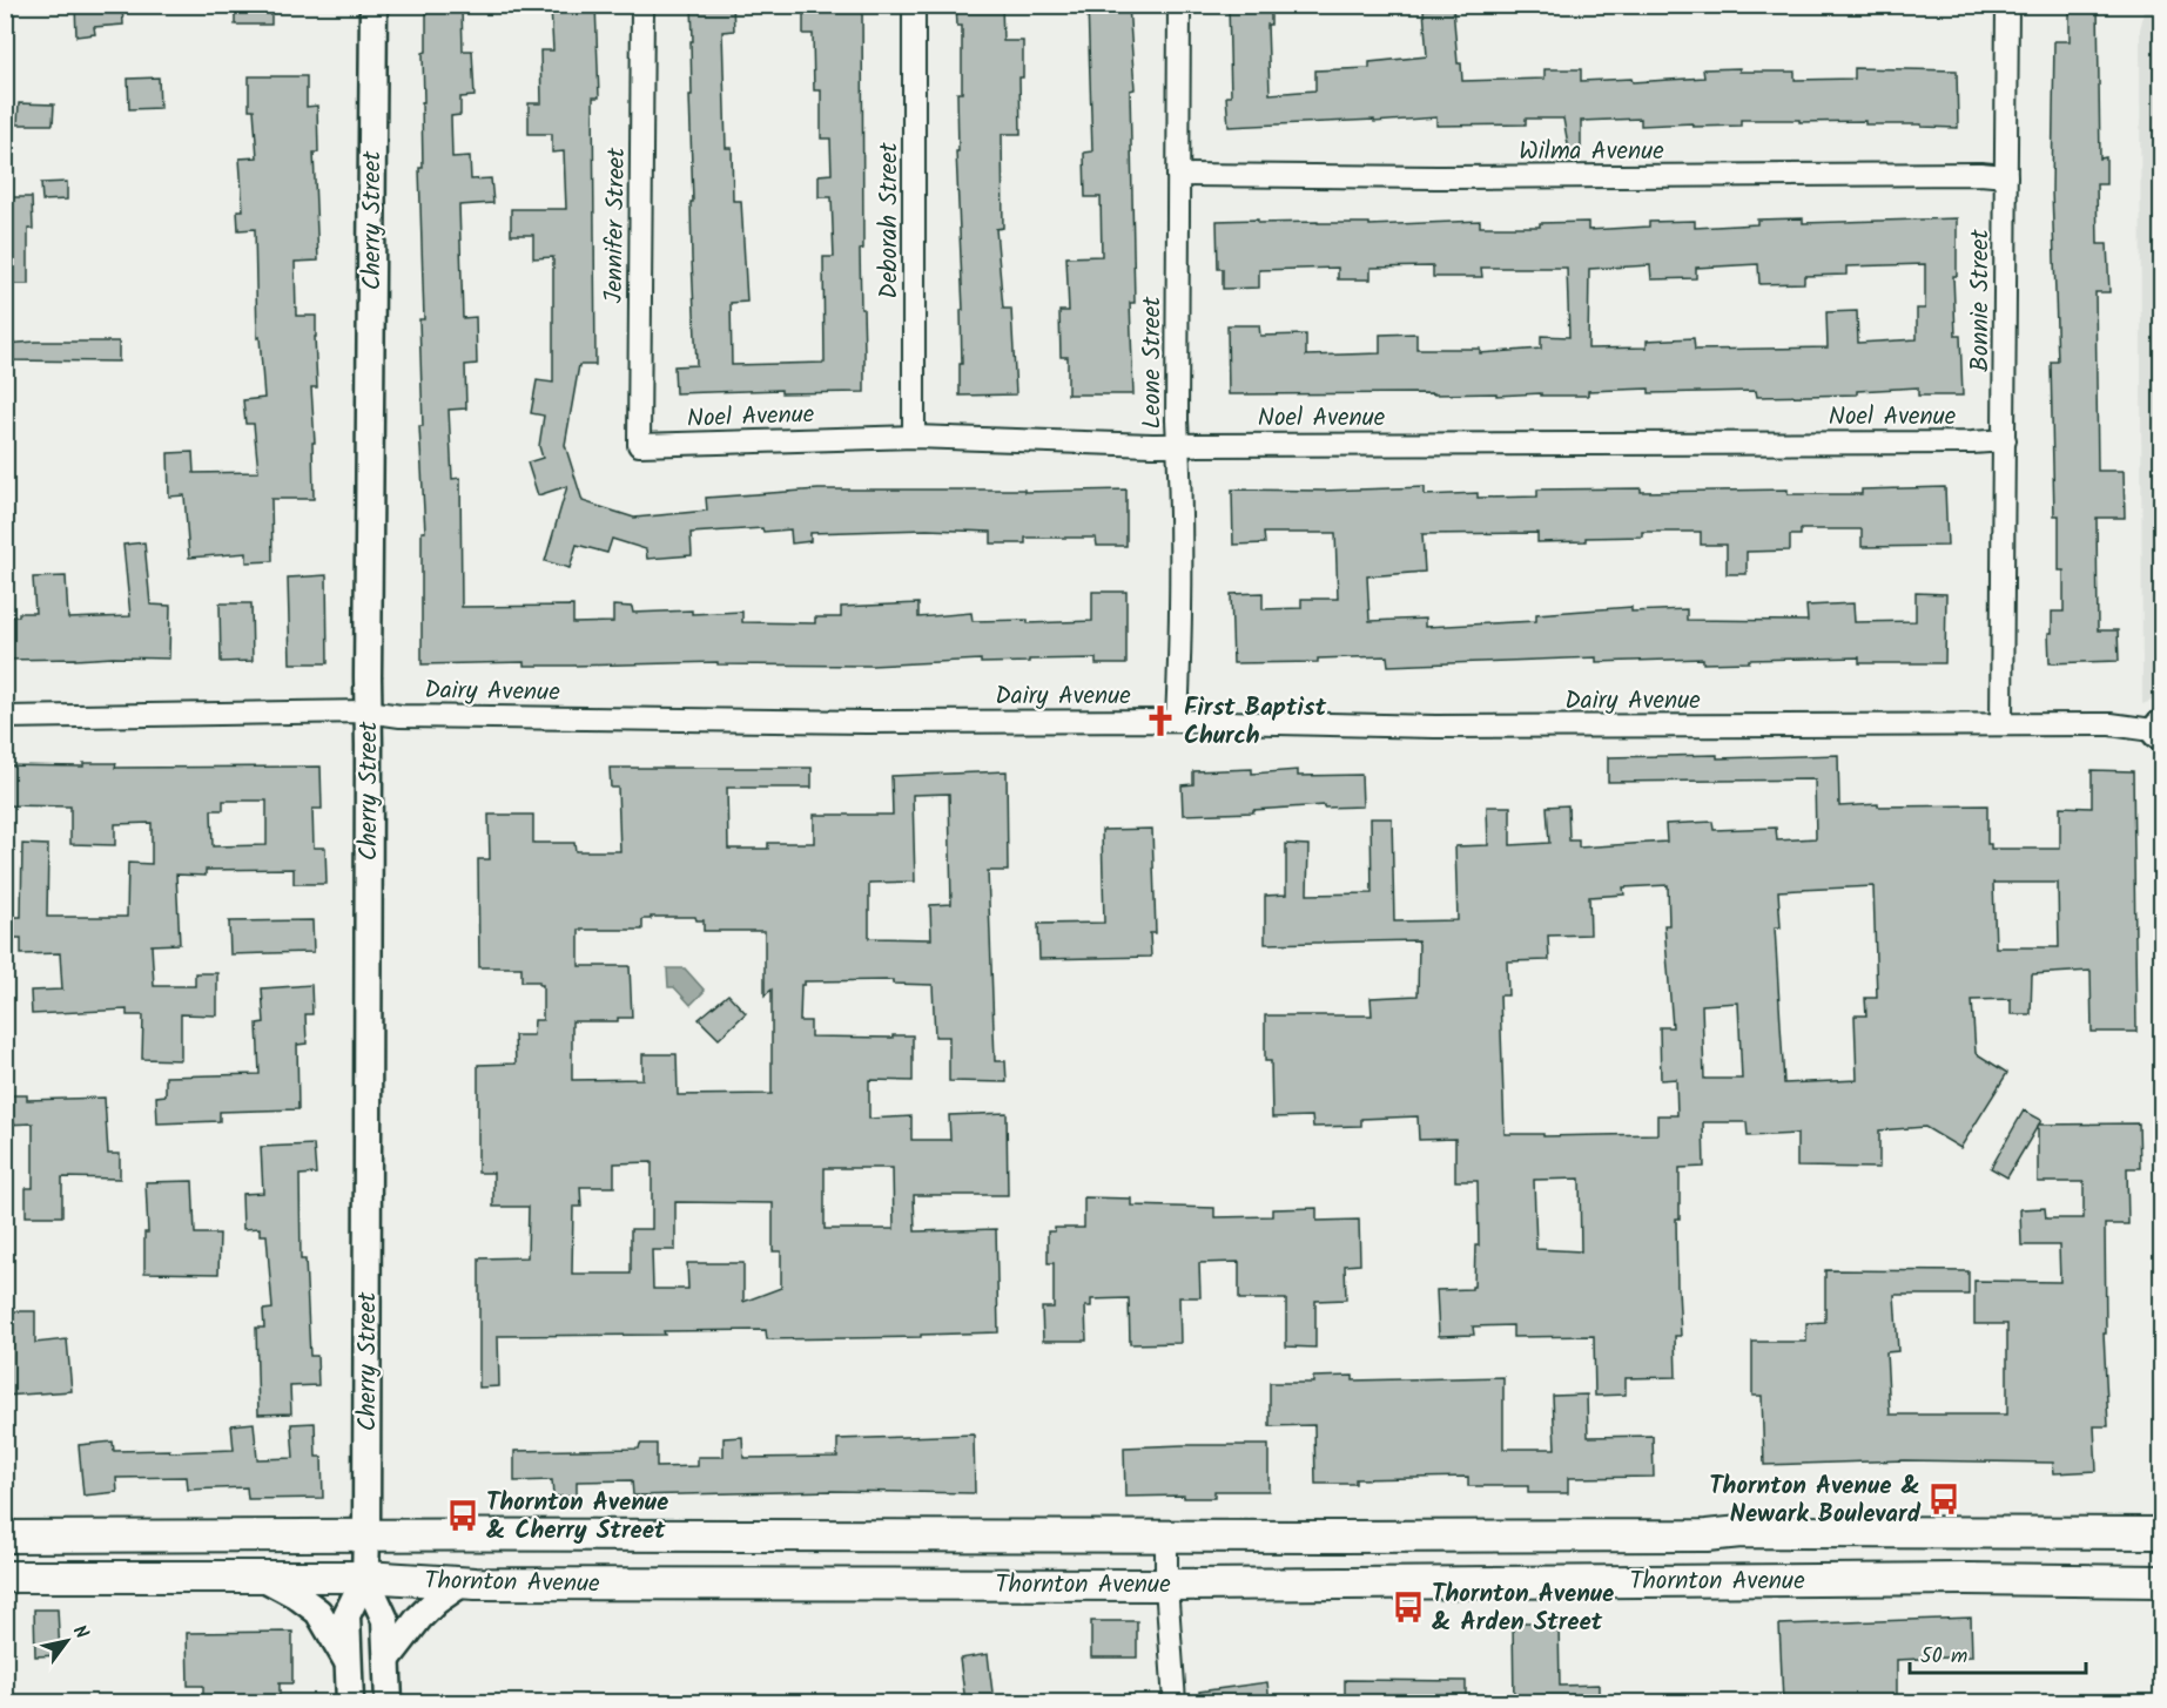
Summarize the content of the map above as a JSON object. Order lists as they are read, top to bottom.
{
  "streets": {
    "main road": ["Thornton Avenue"],
    "street": [
      "Wilma Avenue",
      "Cherry Street",
      "Deborah Street",
      "Jennifer Street",
      "Bonnie Street",
      "Leone Street",
      "Noel Avenue",
      "Dairy Avenue"
    ]
  },
  "crossings": [
    ["Wilma Avenue", "Bonnie Street"],
    ["Wilma Avenue", "Leone Street"],
    ["Cherry Street", "Dairy Avenue"],
    ["Cherry Street", "Thornton Avenue"],
    ["Deborah Street", "Noel Avenue"],
    ["Jennifer Street", "Noel Avenue"],
    ["Bonnie Street", "Noel Avenue"],
    ["Bonnie Street", "Dairy Avenue"],
    ["Leone Street", "Noel Avenue"],
    ["Leone Street", "Dairy Avenue"]
  ],
  "places": {
    "church": ["First Baptist Church"],
    "bus stop": ["Thornton Avenue & Newark Boulevard", "Thornton Avenue & Cherry Street", "Thornton Avenue & Arden Street"]
  },
  "scale_bar": "50 m",
  "north": "top right"
}
